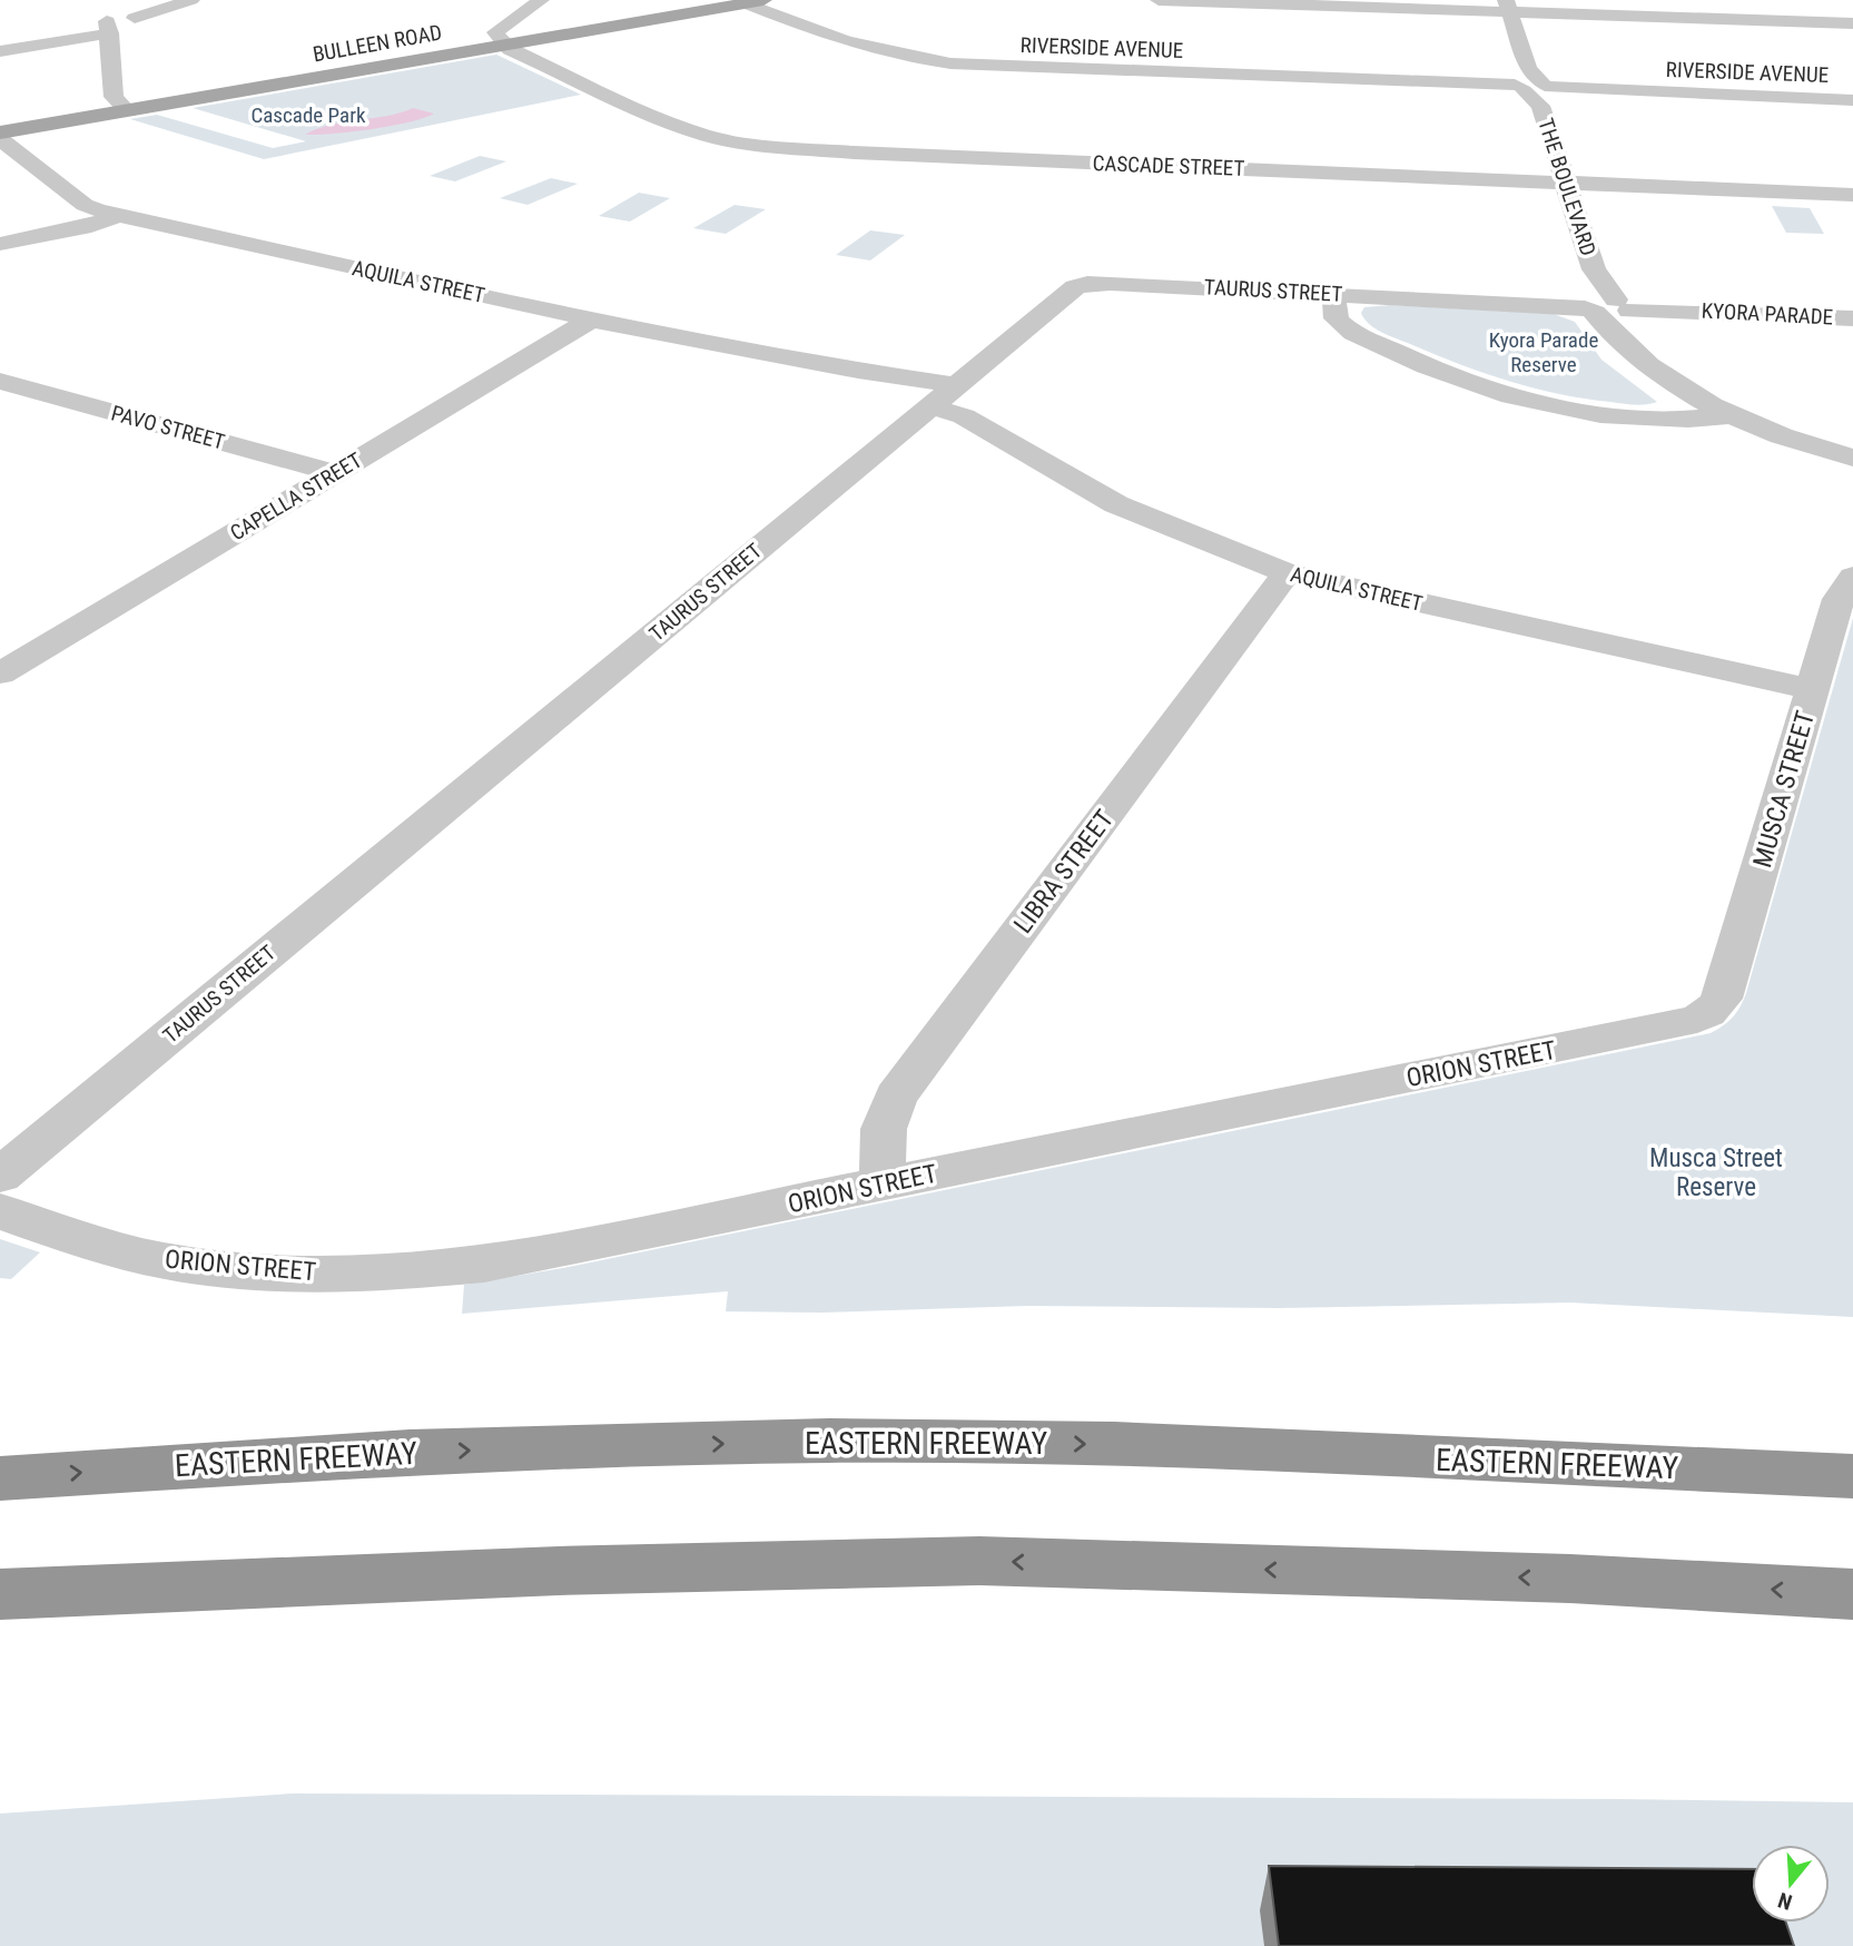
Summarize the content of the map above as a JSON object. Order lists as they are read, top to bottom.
{
  "streets": {
    "highway": ["EASTERN FREEWAY"],
    "main road": ["BULLEEN ROAD"],
    "street": [
      "RIVERSIDE AVENUE",
      "CASCADE STREET",
      "THE BOULEVARD",
      "AQUILA STREET",
      "TAURUS STREET",
      "KYORA PARADE",
      "PAVO STREET",
      "CAPELLA STREET",
      "MUSCA STREET",
      "LIBRA STREET",
      "ORION STREET"
    ]
  },
  "crossings": [
    ["BULLEEN ROAD", "RIVERSIDE AVENUE"],
    ["BULLEEN ROAD", "CASCADE STREET"],
    ["BULLEEN ROAD", "AQUILA STREET"],
    ["RIVERSIDE AVENUE", "THE BOULEVARD"],
    ["CASCADE STREET", "THE BOULEVARD"],
    ["THE BOULEVARD", "TAURUS STREET"],
    ["THE BOULEVARD", "KYORA PARADE"],
    ["AQUILA STREET", "TAURUS STREET"],
    ["AQUILA STREET", "CAPELLA STREET"],
    ["AQUILA STREET", "MUSCA STREET"],
    ["AQUILA STREET", "LIBRA STREET"],
    ["TAURUS STREET", "KYORA PARADE"],
    ["PAVO STREET", "CAPELLA STREET"],
    ["MUSCA STREET", "ORION STREET"],
    ["LIBRA STREET", "ORION STREET"]
  ],
  "parks": ["Cascade Park", "Kyora Parade Reserve", "Musca Street Reserve"],
  "north": "bottom"
}
